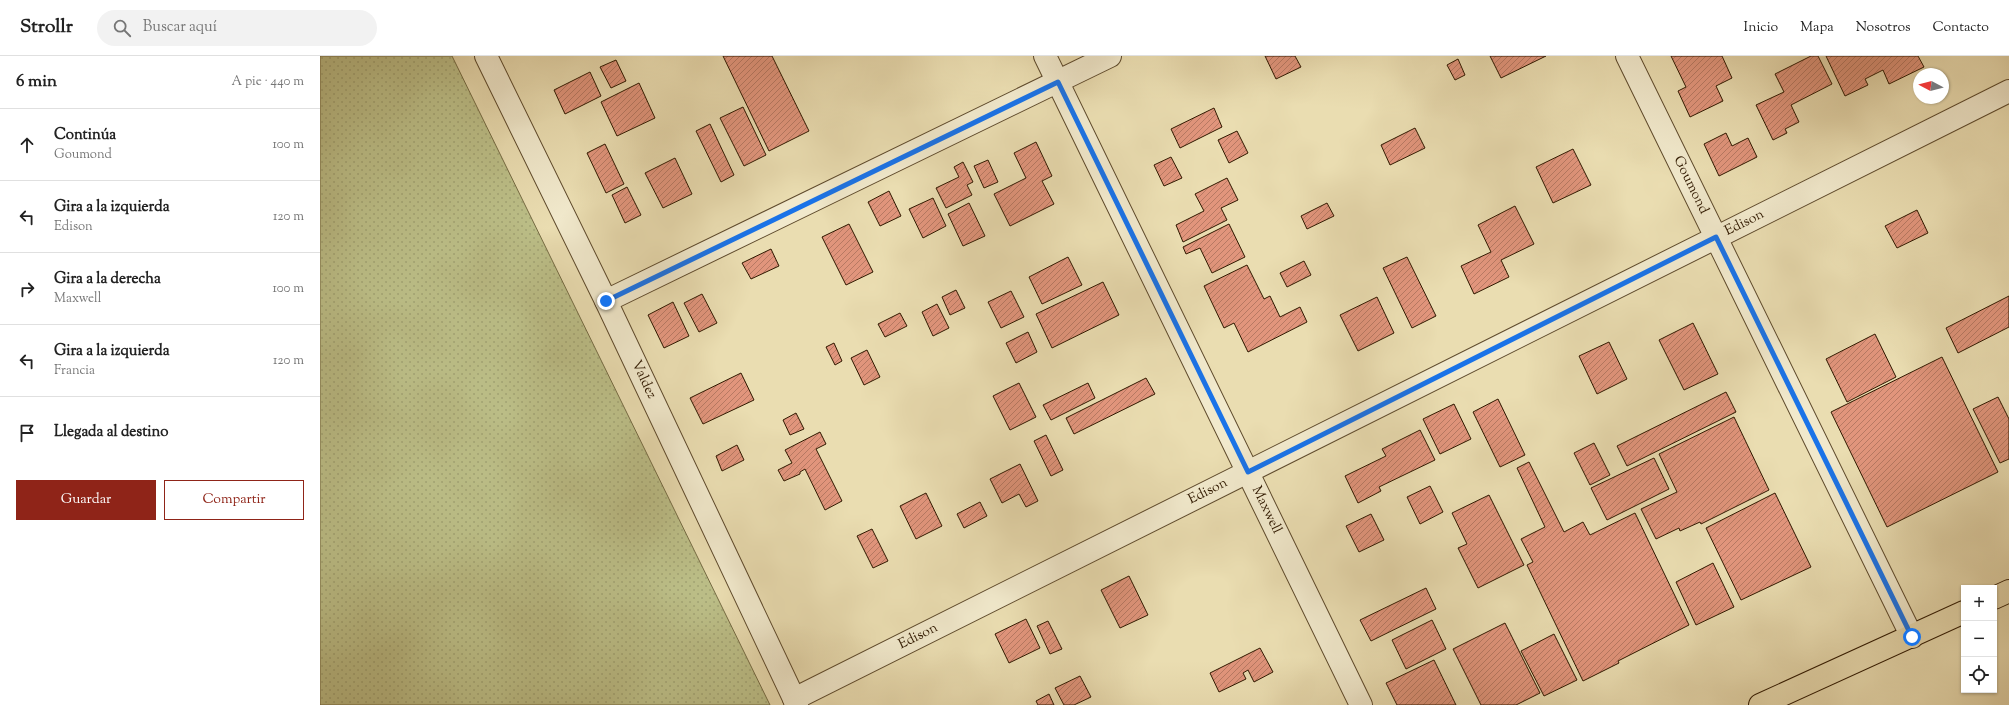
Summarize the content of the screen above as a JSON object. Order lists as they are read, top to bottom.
{
  "streets": {
    "street": [
      "Goumond",
      "Edison",
      "Valdez",
      "Maxwell"
    ]
  },
  "crossings": [
    ["Goumond", "Edison"],
    ["Edison", "Valdez"],
    ["Edison", "Maxwell"]
  ],
  "north": "left",
  "page": {
    "header": "Strollr",
    "search": "Buscar aquí",
    "nav": [
      "Inicio",
      "Mapa",
      "Nosotros",
      "Contacto"
    ],
    "heading": ["6 min", "A pie · 440 m"],
    "list": [
      ["Continúa", "Goumond", "100 m"],
      ["Gira a la izquierda", "Edison", "120 m"],
      ["Gira a la derecha", "Maxwell", "100 m"],
      ["Gira a la izquierda", "Francia", "120 m"],
      "Llegada al destino"
    ],
    "buttons": ["Guardar", "Compartir"],
    "map_buttons": ["+", "−"]
  }
}
